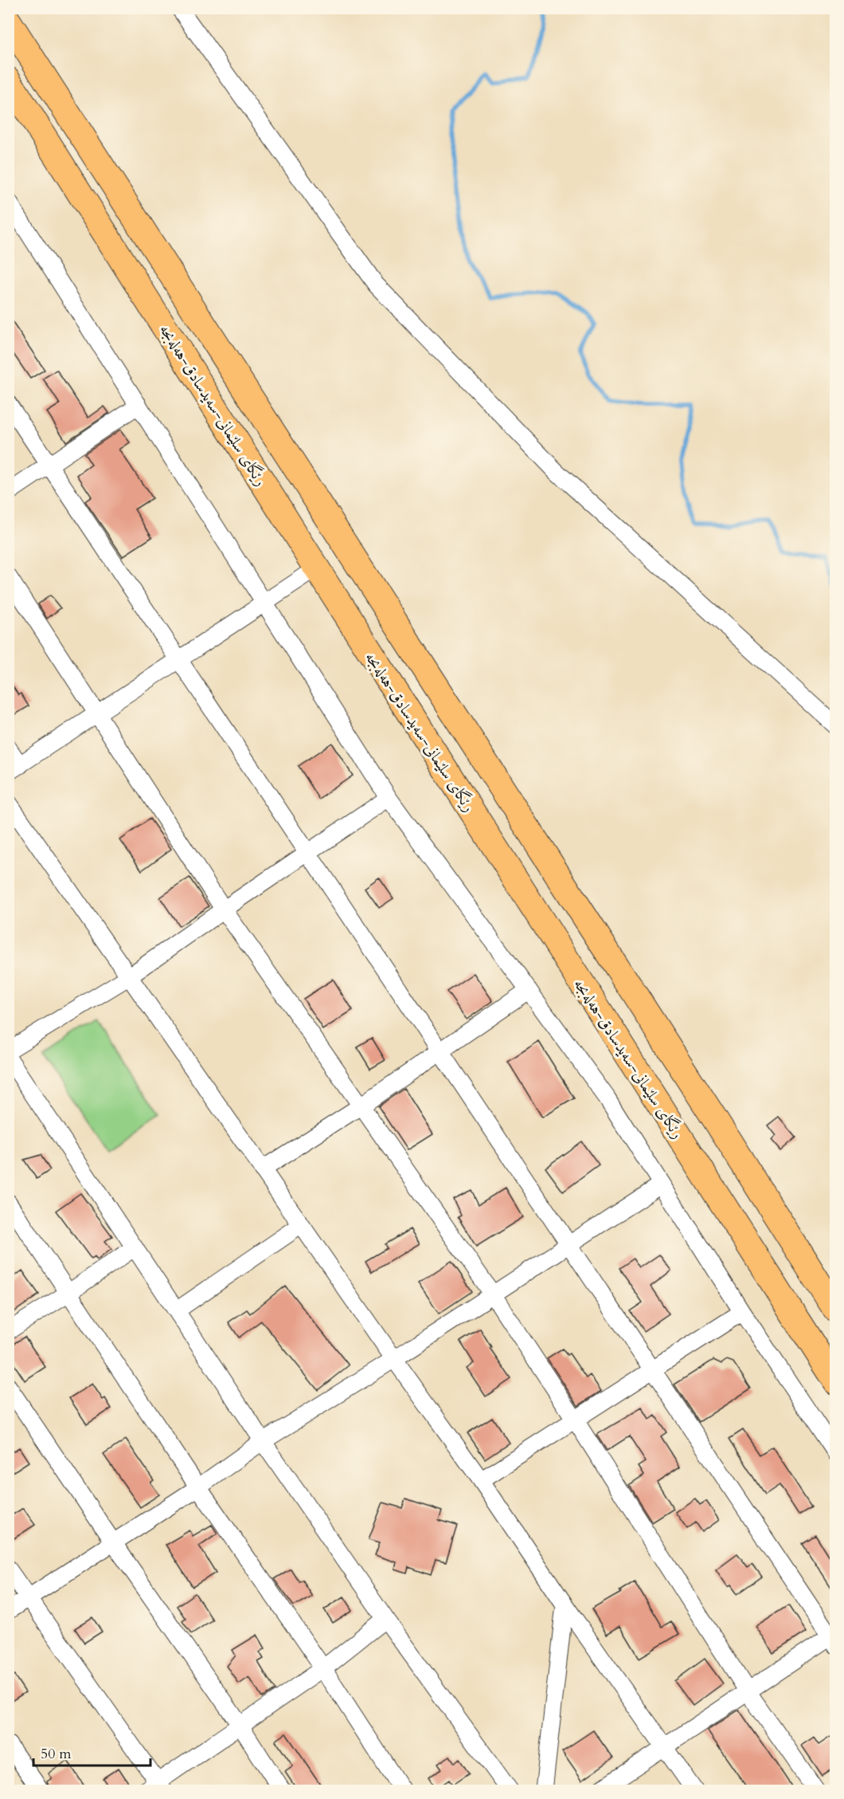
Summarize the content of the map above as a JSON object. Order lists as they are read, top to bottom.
{
  "streets": {
    "highway": ["رێگای سلێمانی-سەیدسادق-هەلەبجە"]
  },
  "scale_bar": "50 m"
}
